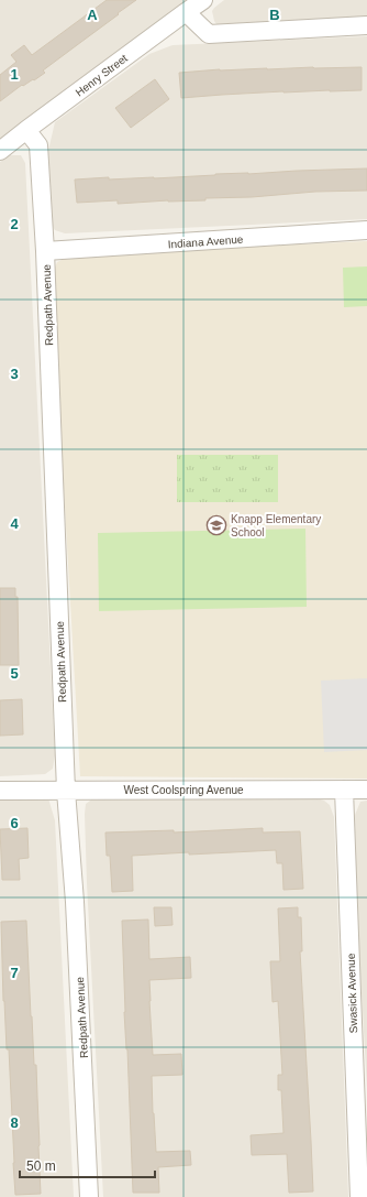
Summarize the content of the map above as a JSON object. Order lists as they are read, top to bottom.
{
  "streets": {
    "street": [
      "Henry Street",
      "Indiana Avenue",
      "Redpath Avenue",
      "West Coolspring Avenue",
      "Swasick Avenue"
    ]
  },
  "crossings": [
    ["Henry Street", "Redpath Avenue"],
    ["Indiana Avenue", "Redpath Avenue"],
    ["Redpath Avenue", "West Coolspring Avenue"],
    ["West Coolspring Avenue", "Swasick Avenue"]
  ],
  "places": {
    "school or university": ["Knapp Elementary School"]
  },
  "scale_bar": "50 m",
  "grid": {
    "columns": ["A", "B"],
    "rows": [
      "1",
      "2",
      "3",
      "4",
      "5",
      "6",
      "7",
      "8"
    ]
  }
}
